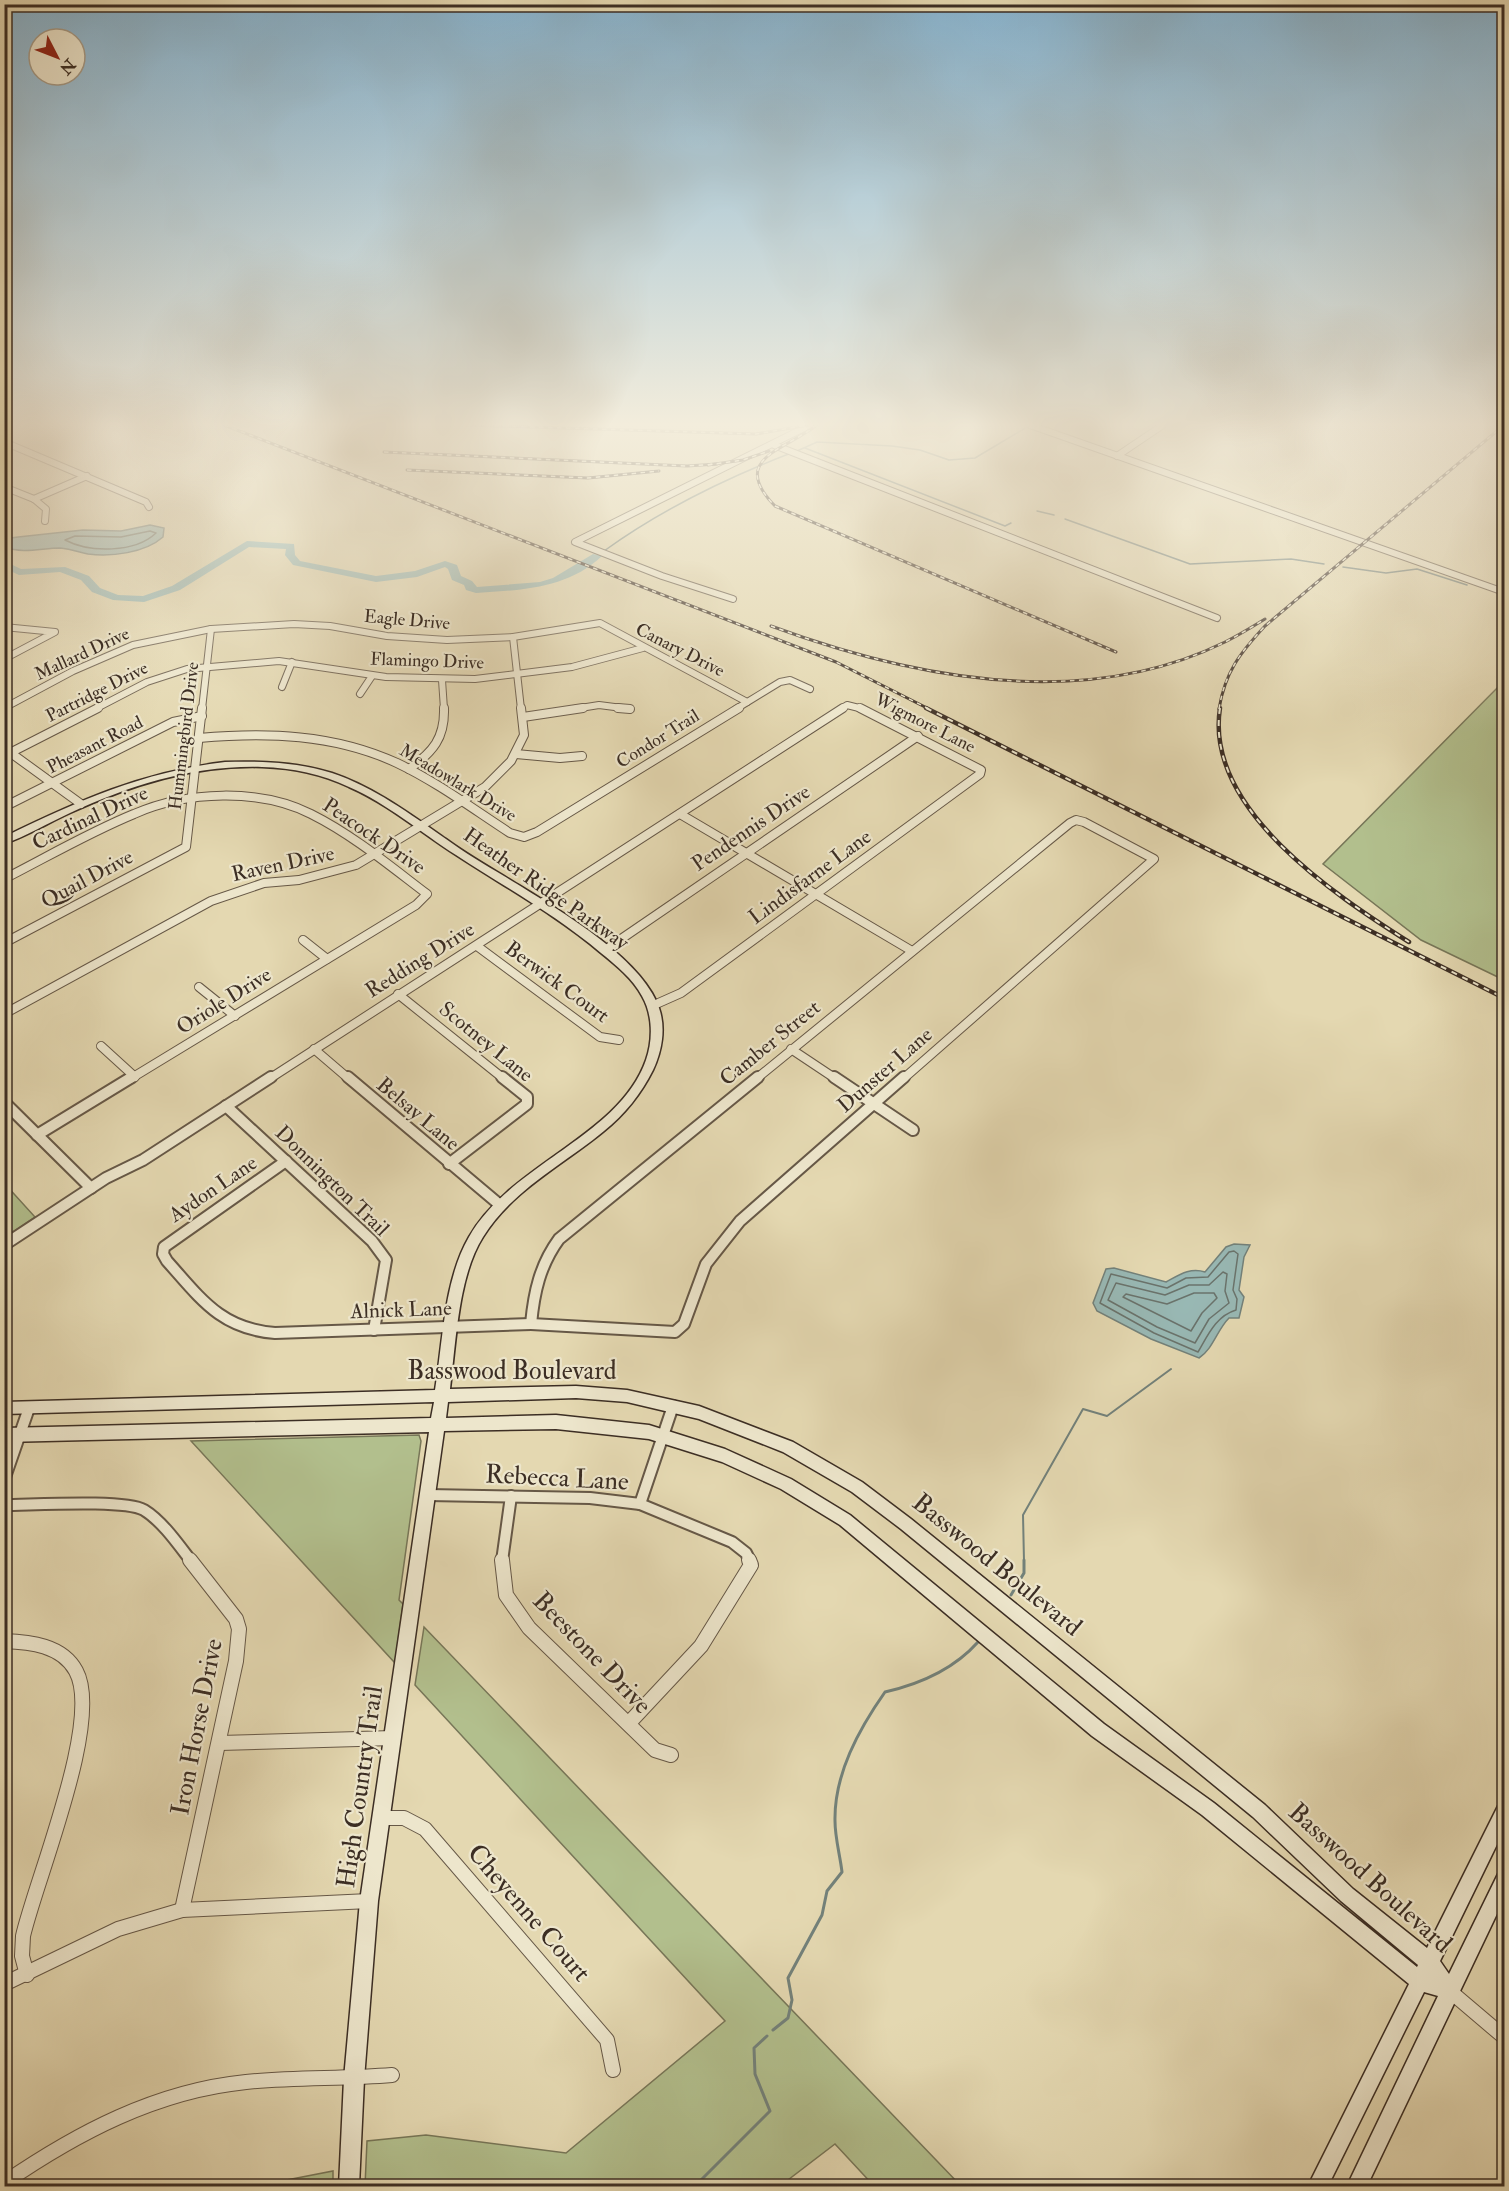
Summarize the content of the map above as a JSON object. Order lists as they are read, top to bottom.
{
  "streets": {
    "main road": ["Heather Ridge Parkway", "Basswood Boulevard", "High Country Trail"],
    "street": [
      "Eagle Drive",
      "Canary Drive",
      "Mallard Drive",
      "Flamingo Drive",
      "Partridge Drive",
      "Wigmore Lane",
      "Hummingbird Drive",
      "Condor Trail",
      "Pheasant Road",
      "Meadowlark Drive",
      "Cardinal Drive",
      "Pendennis Drive",
      "Peacock Drive",
      "Raven Drive",
      "Lindisfarne Lane",
      "Quail Drive",
      "Redding Drive",
      "Berwick Court",
      "Oriole Drive",
      "Scotney Lane",
      "Camber Street",
      "Dunster Lane",
      "Belsay Lane",
      "Donnington Trail",
      "Aydon Lane",
      "Alnick Lane",
      "Rebecca Lane",
      "Beestone Drive",
      "Iron Horse Drive",
      "Cheyenne Court"
    ]
  },
  "crossings": [
    ["Eagle Drive", "Canary Drive"],
    ["Eagle Drive", "Mallard Drive"],
    ["Eagle Drive", "Hummingbird Drive"],
    ["Eagle Drive", "Raven Drive"],
    ["Canary Drive", "Flamingo Drive"],
    ["Canary Drive", "Condor Trail"],
    ["Mallard Drive", "Hummingbird Drive"],
    ["Flamingo Drive", "Partridge Drive"],
    ["Flamingo Drive", "Hummingbird Drive"],
    ["Flamingo Drive", "Raven Drive"],
    ["Partridge Drive", "Hummingbird Drive"],
    ["Wigmore Lane", "Pendennis Drive"],
    ["Wigmore Lane", "Lindisfarne Lane"],
    ["Wigmore Lane", "Redding Drive"],
    ["Hummingbird Drive", "Pheasant Road"],
    ["Hummingbird Drive", "Meadowlark Drive"],
    ["Hummingbird Drive", "Cardinal Drive"],
    ["Hummingbird Drive", "Peacock Drive"],
    ["Hummingbird Drive", "Quail Drive"],
    ["Hummingbird Drive", "Heather Ridge Parkway"],
    ["Condor Trail", "Meadowlark Drive"],
    ["Meadowlark Drive", "Raven Drive"],
    ["Cardinal Drive", "Peacock Drive"],
    ["Pendennis Drive", "Heather Ridge Parkway"],
    ["Peacock Drive", "Raven Drive"],
    ["Peacock Drive", "Oriole Drive"],
    ["Raven Drive", "Heather Ridge Parkway"],
    ["Lindisfarne Lane", "Heather Ridge Parkway"],
    ["Heather Ridge Parkway", "Redding Drive"],
    ["Heather Ridge Parkway", "Belsay Lane"],
    ["Heather Ridge Parkway", "Alnick Lane"],
    ["Heather Ridge Parkway", "Basswood Boulevard"],
    ["Heather Ridge Parkway", "High Country Trail"],
    ["Redding Drive", "Berwick Court"],
    ["Redding Drive", "Scotney Lane"],
    ["Redding Drive", "Belsay Lane"],
    ["Redding Drive", "Donnington Trail"],
    ["Scotney Lane", "Belsay Lane"],
    ["Camber Street", "Dunster Lane"],
    ["Camber Street", "Alnick Lane"],
    ["Dunster Lane", "Alnick Lane"],
    ["Donnington Trail", "Aydon Lane"],
    ["Donnington Trail", "Alnick Lane"],
    ["Aydon Lane", "Alnick Lane"],
    ["Basswood Boulevard", "High Country Trail"],
    ["Rebecca Lane", "Beestone Drive"],
    ["Rebecca Lane", "High Country Trail"],
    ["High Country Trail", "Cheyenne Court"]
  ],
  "north": "bottom right"
}
